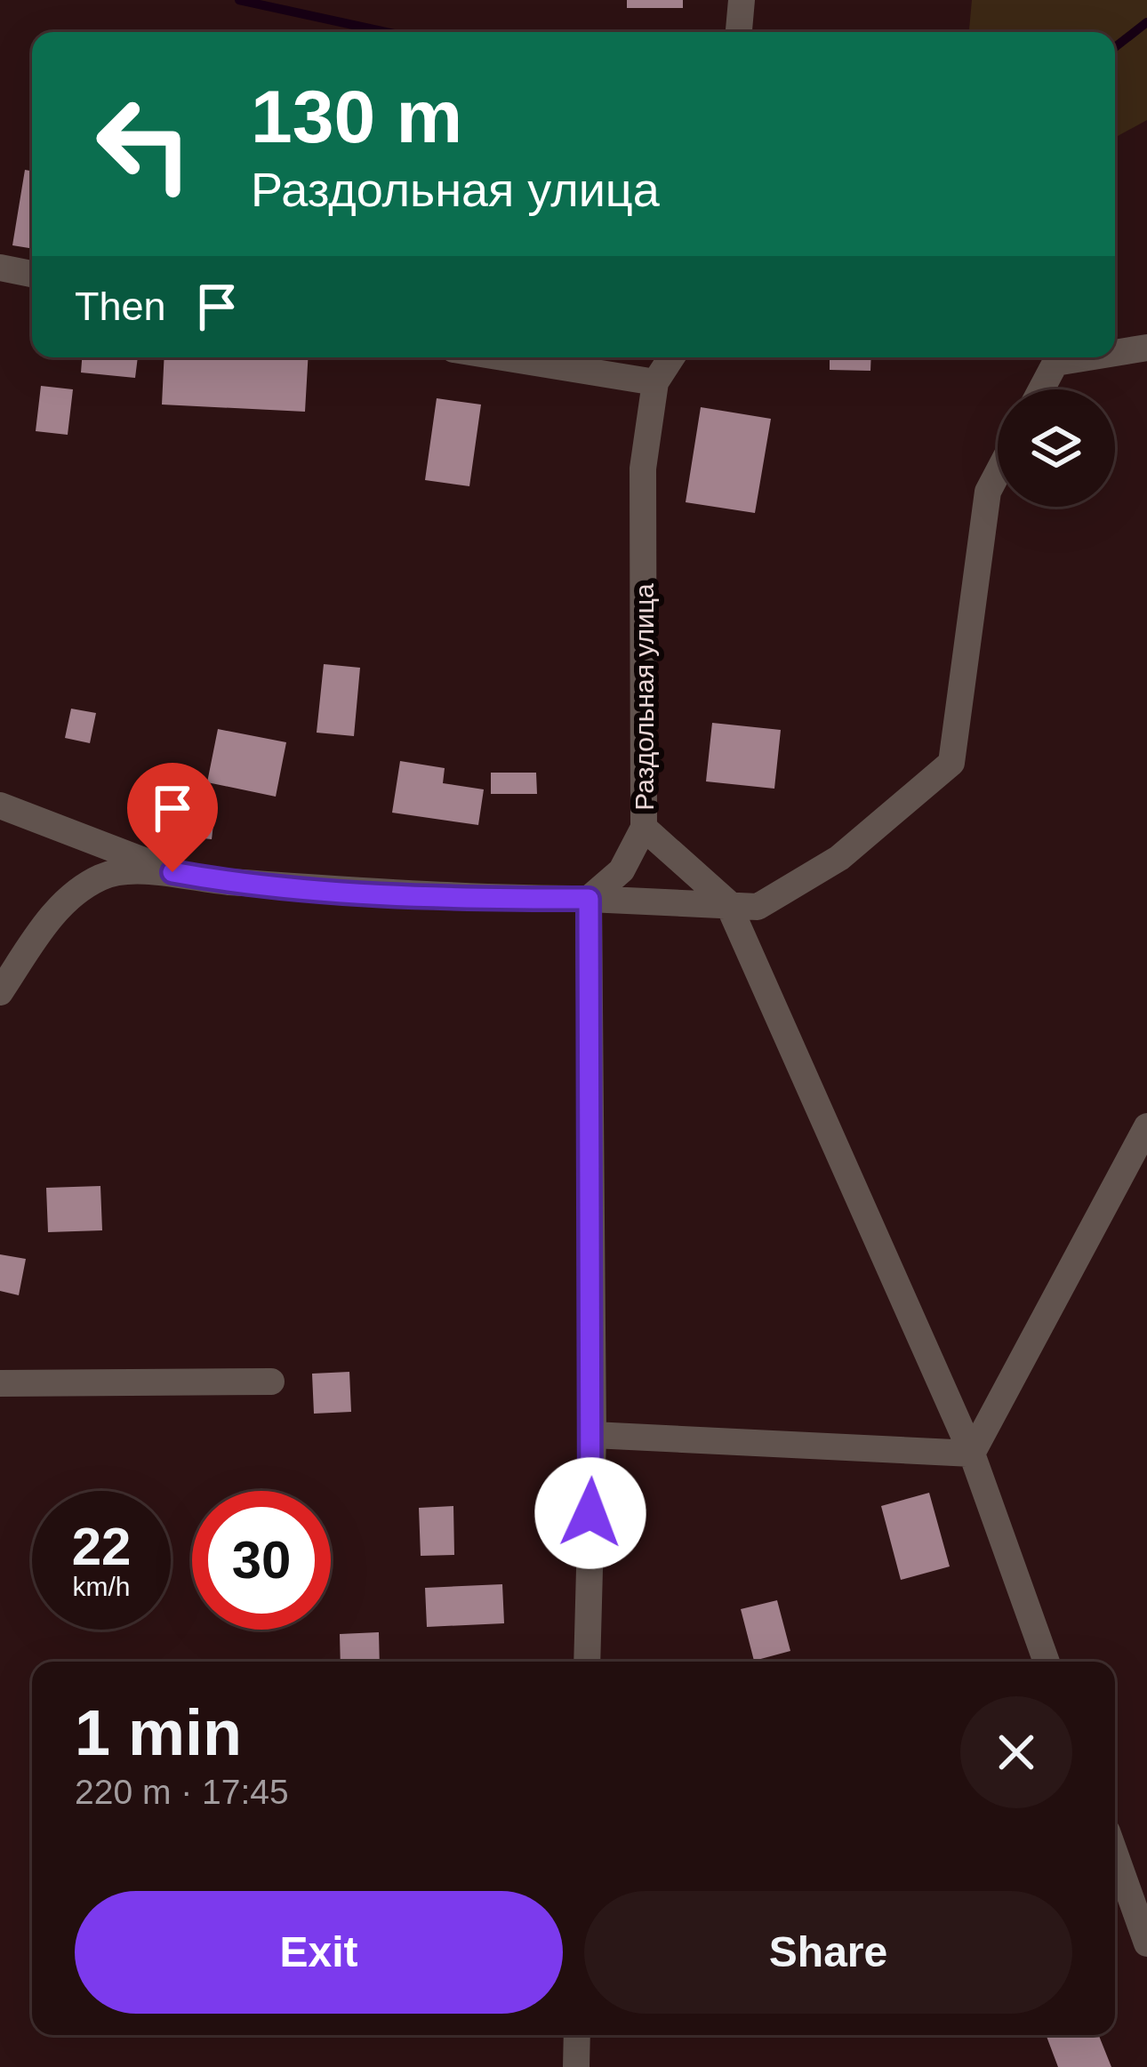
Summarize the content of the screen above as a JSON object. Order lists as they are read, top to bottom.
{
  "streets": {
    "street": ["Раздольная улица"]
  },
  "page": {
    "turn": ["130 m", "Раздольная улица"],
    "then": "Then",
    "speed": "22 km/h",
    "limit": "30",
    "heading": ["1 min", "220 m · 17:45"],
    "buttons": ["Exit", "Share"]
  }
}
